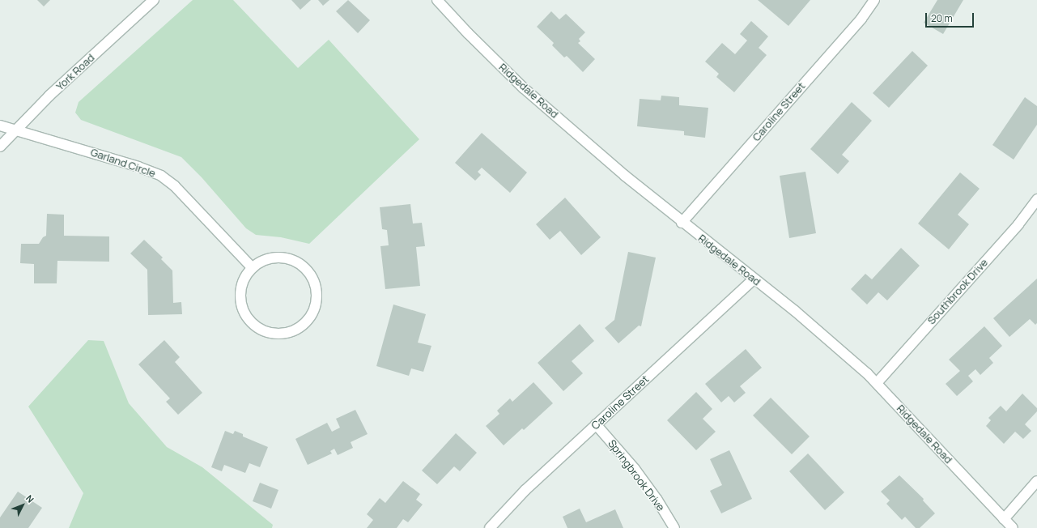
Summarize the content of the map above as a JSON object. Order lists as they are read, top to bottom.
{
  "streets": {
    "street": [
      "York Road",
      "Ridgedale Road",
      "Caroline Street",
      "Garland Circle",
      "Southbrook Drive",
      "Springbrook Drive"
    ]
  },
  "crossings": [
    ["York Road", "Garland Circle"],
    ["Ridgedale Road", "Caroline Street"],
    ["Ridgedale Road", "Southbrook Drive"],
    ["Caroline Street", "Springbrook Drive"]
  ],
  "scale_bar": "20 m",
  "north": "top right"
}
